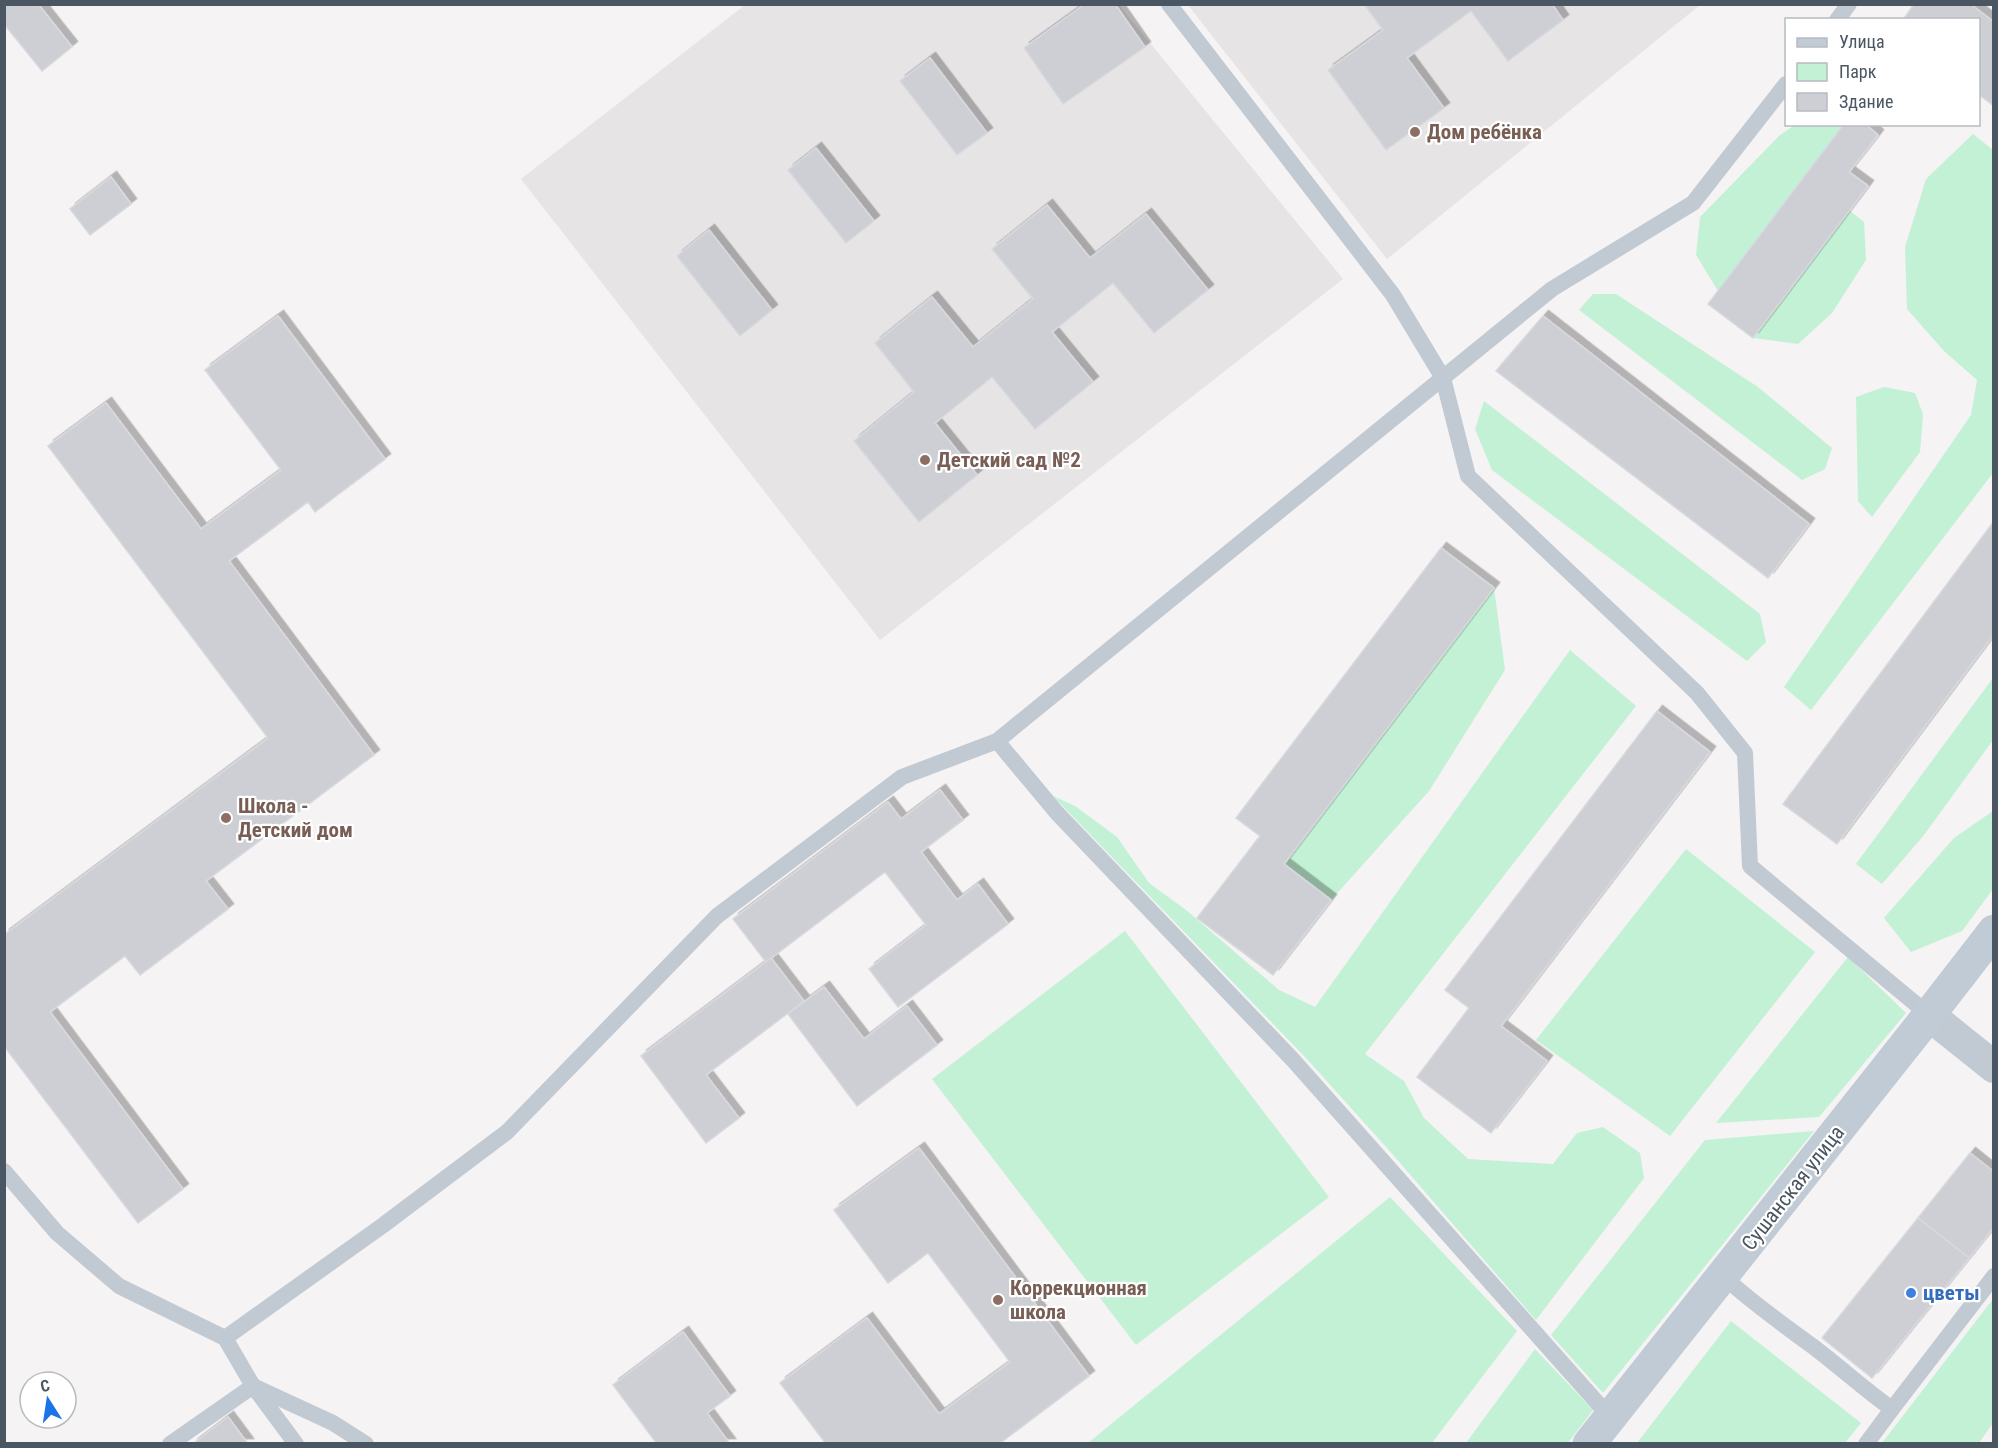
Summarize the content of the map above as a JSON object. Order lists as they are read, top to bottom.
{
  "streets": {
    "main road": ["Сушанская улица"]
  },
  "places": [
    "Дом ребёнка",
    "Детский сад №2",
    "Школа - Детский дом",
    "цветы",
    "Коррекционная школа"
  ],
  "legend": ["Улица", "Парк", "Здание"],
  "north": "top"
}
